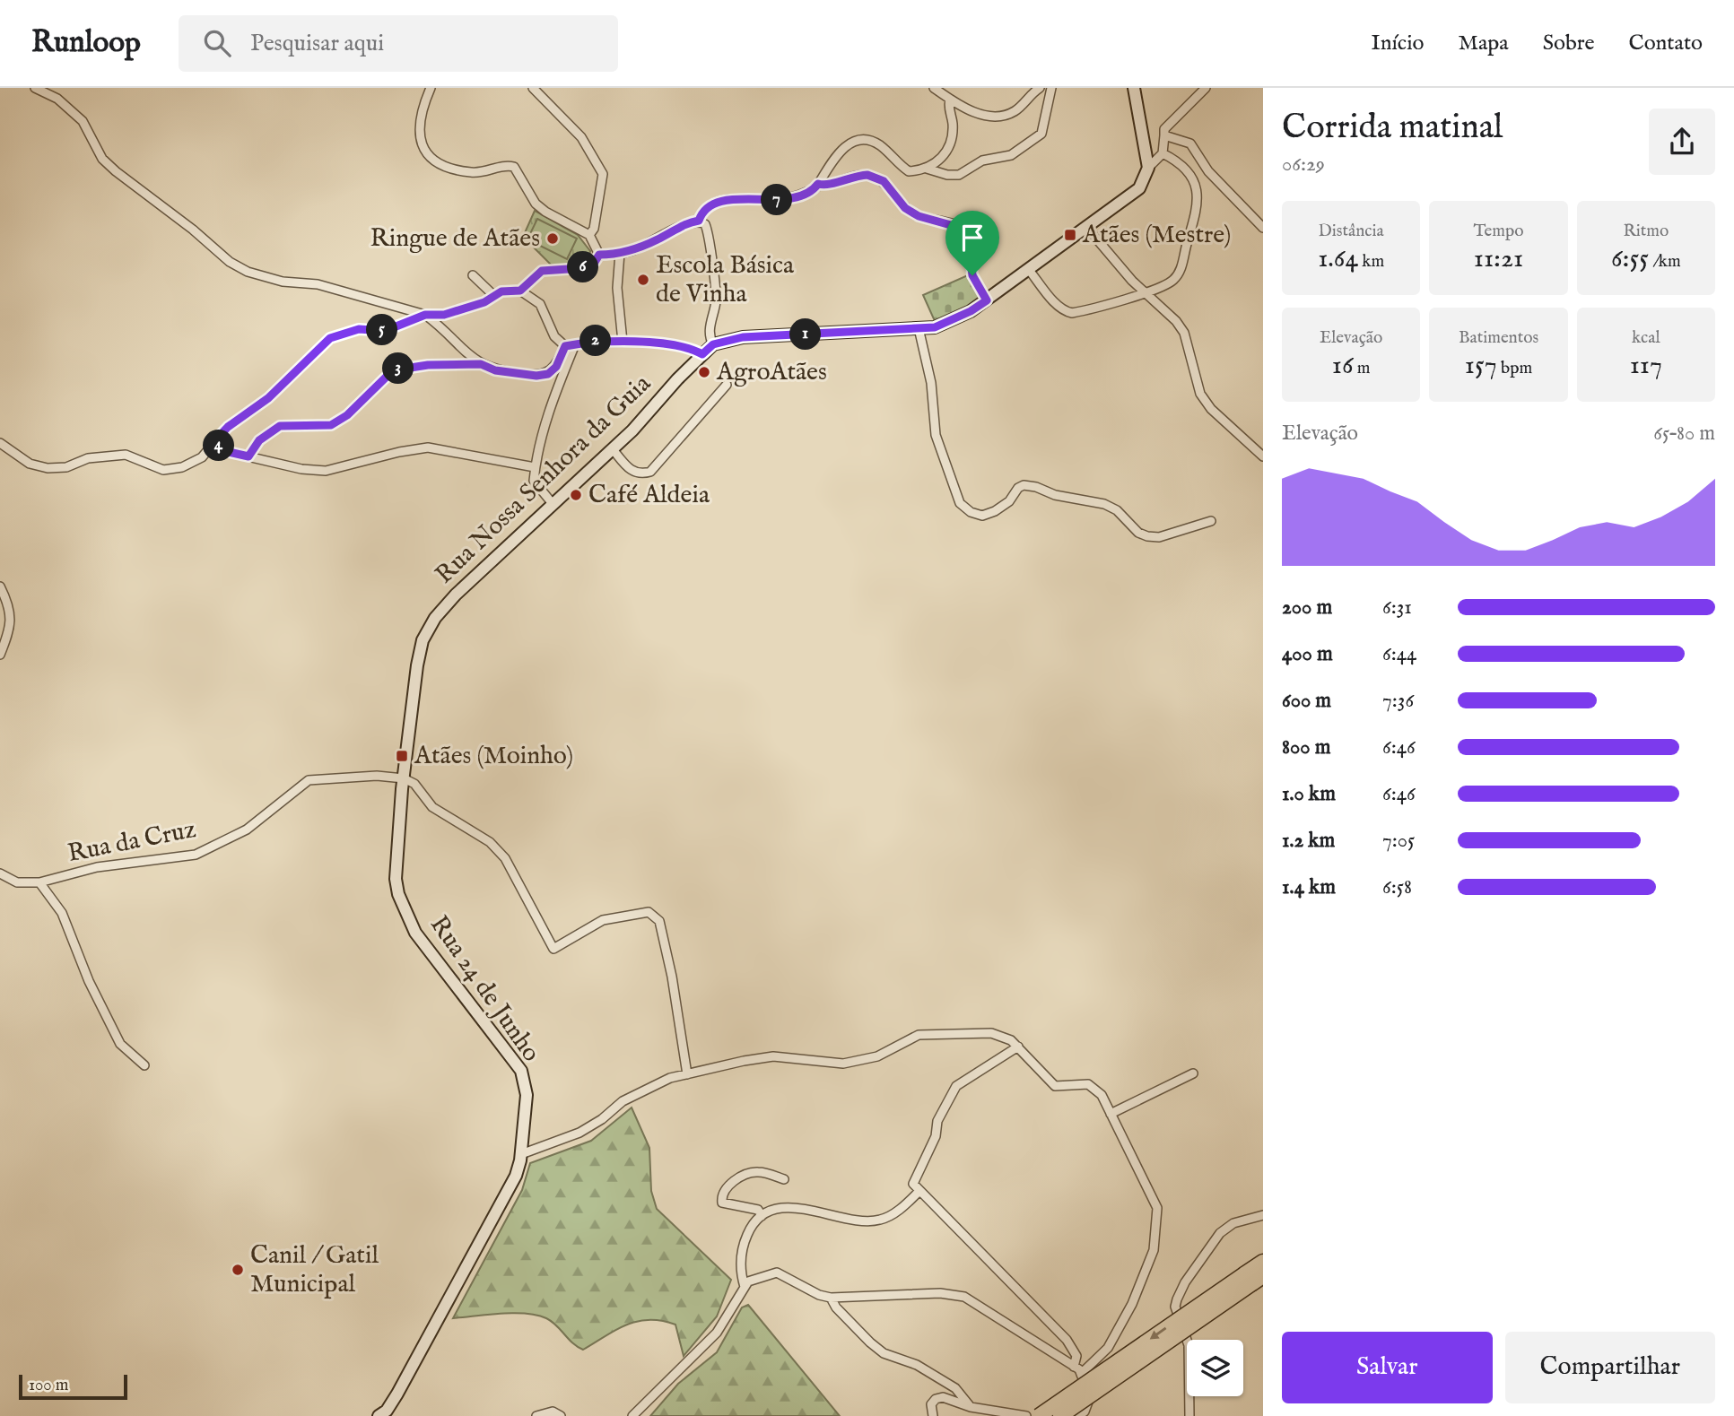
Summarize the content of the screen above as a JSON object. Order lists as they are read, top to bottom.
{
  "streets": {
    "main road": ["Rua Nossa Senhora da Guia", "Rua 24 de Junho"],
    "street": ["Rua da Cruz"]
  },
  "crossings": [
    ["Rua Nossa Senhora da Guia", "Rua da Cruz"],
    ["Rua Nossa Senhora da Guia", "Rua 24 de Junho"],
    ["Rua da Cruz", "Rua 24 de Junho"]
  ],
  "places": {
    "transit": ["Atães (Mestre)", "Atães (Moinho)"],
    "other": [
      "Ringue de Atães",
      "Escola Básica de Vinha",
      "AgroAtães",
      "Café Aldeia",
      "Canil / Gatil Municipal"
    ]
  },
  "scale_bar": "100 m",
  "page": {
    "header": "Runloop",
    "search": "Pesquisar aqui",
    "nav": [
      "Início",
      "Mapa",
      "Sobre",
      "Contato"
    ],
    "heading": ["Corrida matinal", "06:29"],
    "pins": [
      "7",
      "6",
      "5",
      "1",
      "2",
      "3",
      "4"
    ],
    "stats": [
      ["Distância", "1.64 km"],
      ["Tempo", "11:21"],
      ["Ritmo", "6:55 /km"],
      ["Elevação", "16 m"],
      ["Batimentos", "157 bpm"],
      ["kcal", "117"]
    ],
    "chart": ["Elevação", "65–80 m"],
    "list": [
      {
        "name": "200 m",
        "note": "6:31"
      },
      {
        "name": "400 m",
        "note": "6:44"
      },
      {
        "name": "600 m",
        "note": "7:36"
      },
      {
        "name": "800 m",
        "note": "6:46"
      },
      {
        "name": "1.0 km",
        "note": "6:46"
      },
      {
        "name": "1.2 km",
        "note": "7:05"
      },
      {
        "name": "1.4 km",
        "note": "6:58"
      }
    ],
    "buttons": ["Salvar", "Compartilhar"],
    "scale": "100 m"
  }
}
